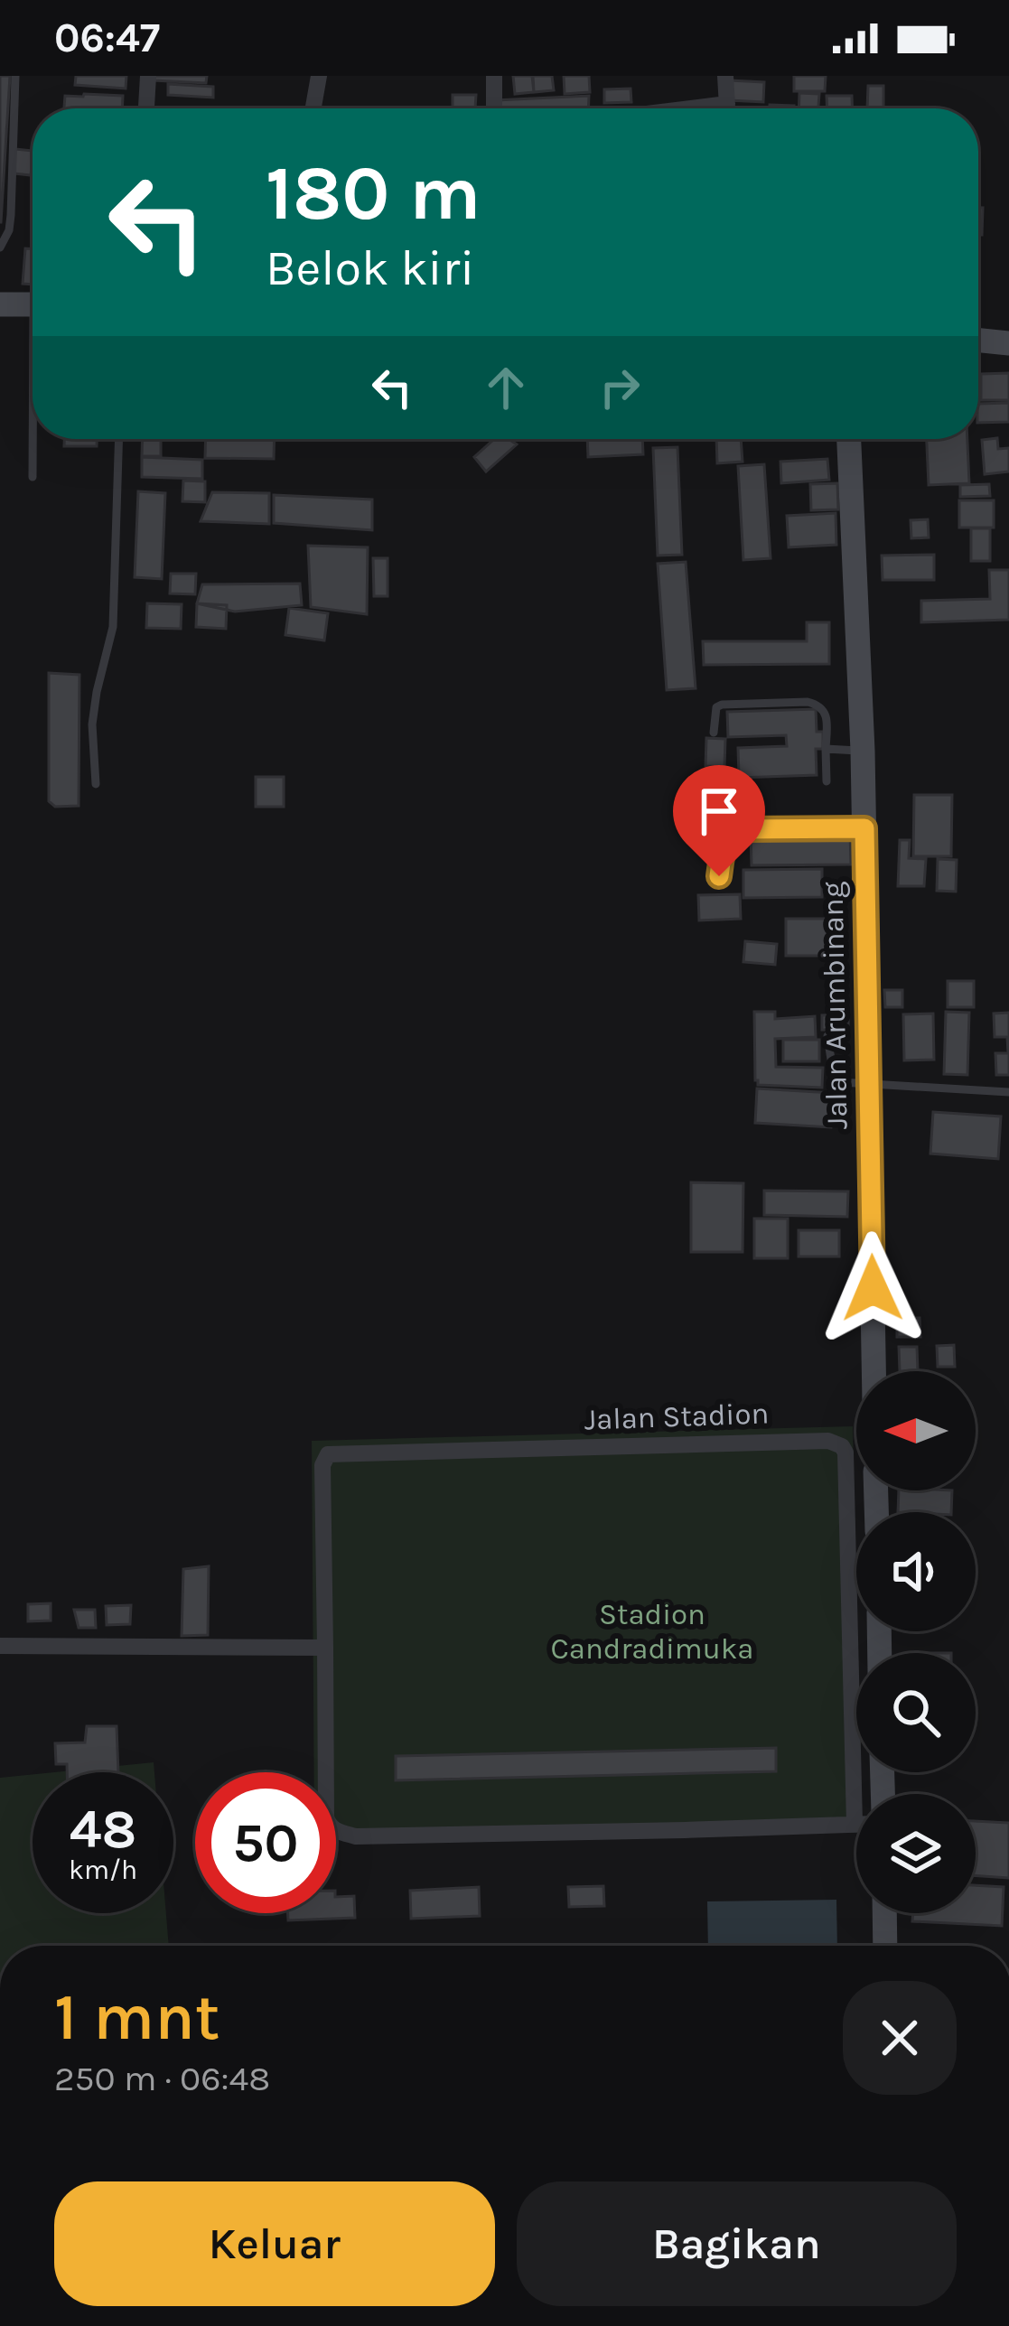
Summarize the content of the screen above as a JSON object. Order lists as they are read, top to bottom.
{
  "streets": {
    "main road": ["Jalan Arumbinang"],
    "street": ["Jalan Stadion"]
  },
  "parks": ["Stadion Candradimuka"],
  "north": "left",
  "page": {
    "status": "06:47",
    "turn": ["180 m", "Belok kiri"],
    "speed": "48 km/h",
    "limit": "50",
    "heading": ["1 mnt", "250 m · 06:48"],
    "buttons": ["Keluar", "Bagikan"]
  }
}
